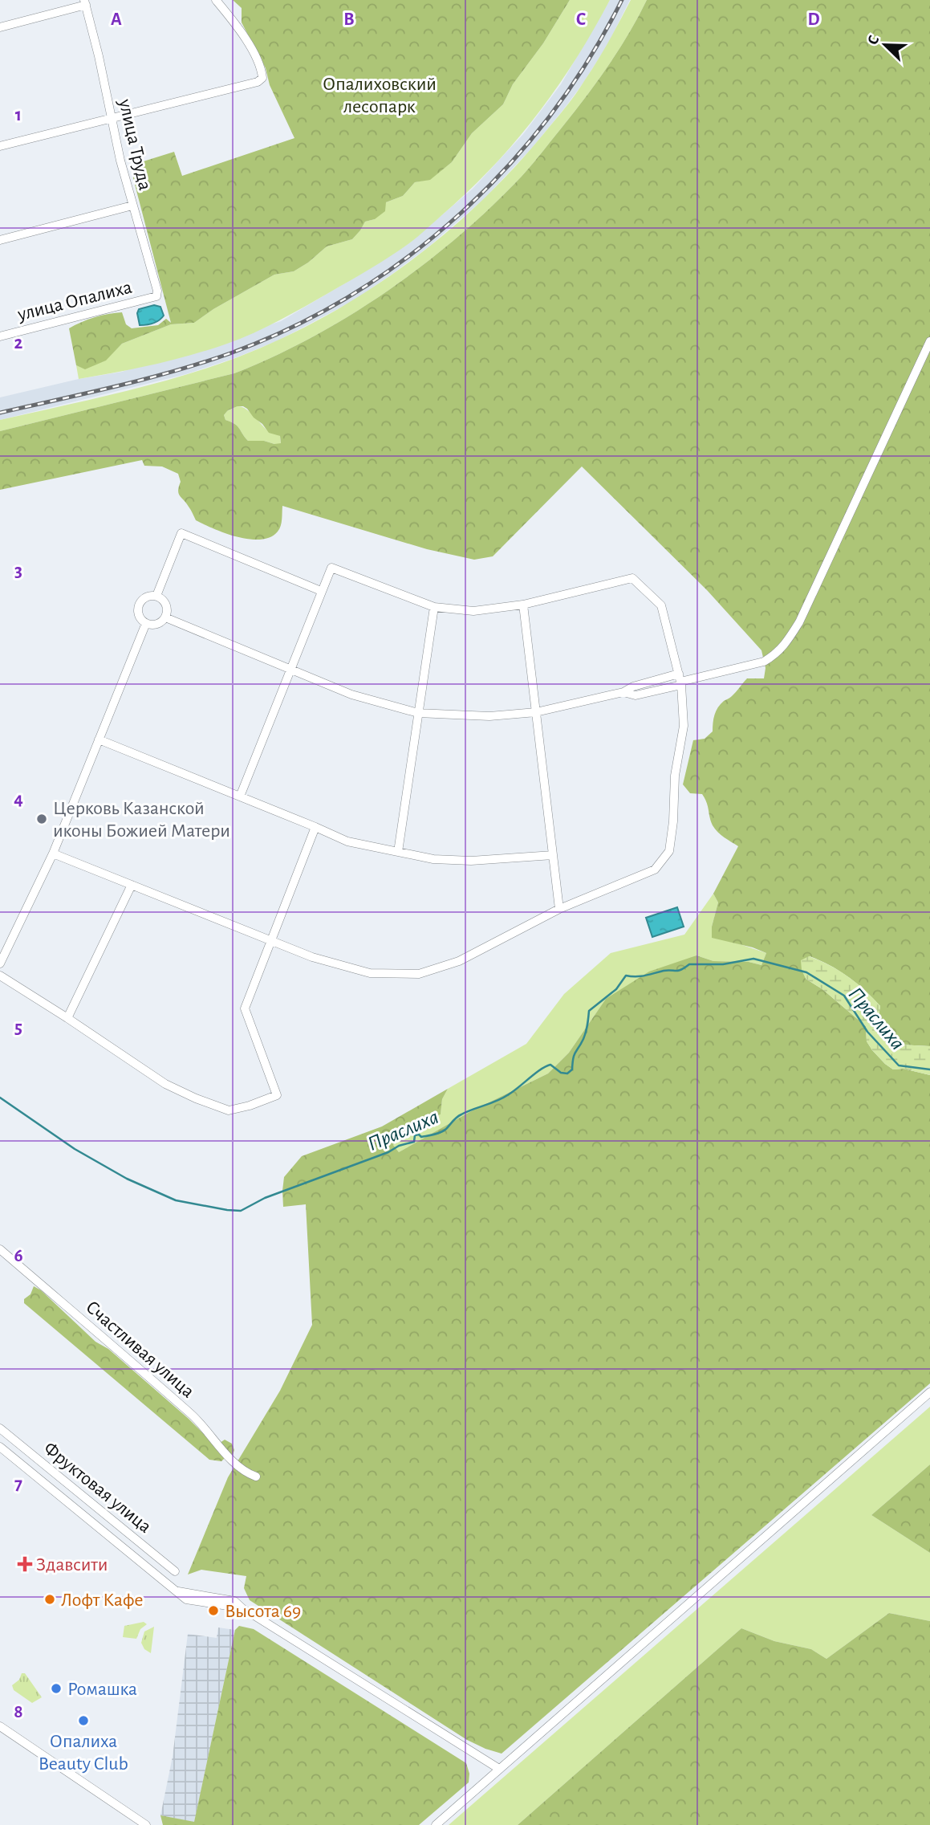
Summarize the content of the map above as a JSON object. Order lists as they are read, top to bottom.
{
  "streets": {
    "street": [
      "улица Труда",
      "улица Опалиха",
      "Счастливая улица",
      "Фруктовая улица"
    ]
  },
  "crossings": [
    ["улица Труда", "улица Опалиха"]
  ],
  "water": ["Праслиха"],
  "parks": ["Опалиховский лесопарк"],
  "places": {
    "other": [
      "Церковь Казанской иконы Божией Матери",
      "Лофт Кафе",
      "Высота 69",
      "Ромашка",
      "Опалиха Beauty Club"
    ],
    "health": ["Здавсити"]
  },
  "north": "top left",
  "grid": {
    "columns": [
      "A",
      "B",
      "C",
      "D"
    ],
    "rows": [
      "1",
      "2",
      "3",
      "4",
      "5",
      "6",
      "7",
      "8"
    ]
  }
}
